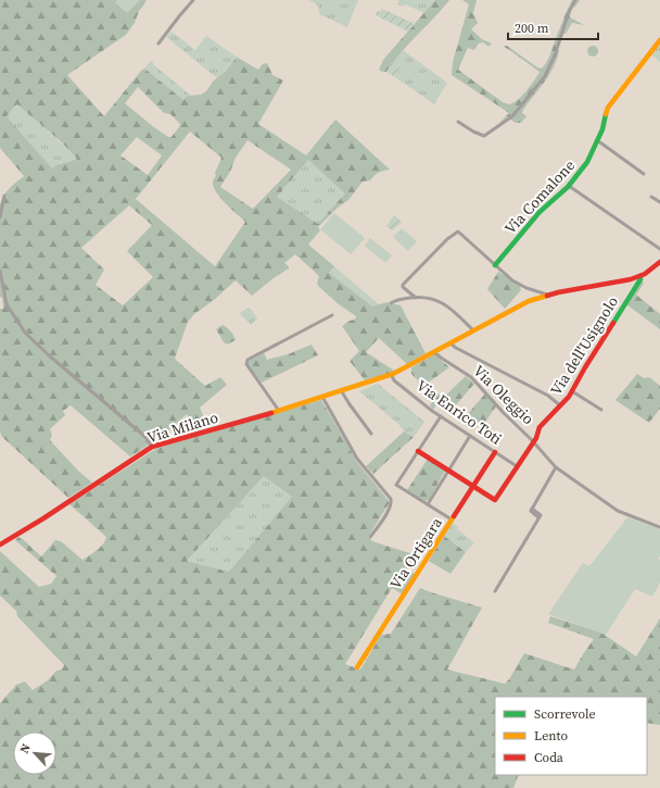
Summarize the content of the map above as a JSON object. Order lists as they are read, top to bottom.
{
  "streets": {
    "street": [
      "Via Comalone",
      "Via dell'Usignolo",
      "Via Oleggio",
      "Via Enrico Toti",
      "Via Milano",
      "Via Ortigara"
    ]
  },
  "crossings": [
    ["Via dell'Usignolo", "Via Oleggio"],
    ["Via dell'Usignolo", "Via Enrico Toti"],
    ["Via dell'Usignolo", "Via Milano"],
    ["Via dell'Usignolo", "Via Ortigara"],
    ["Via Oleggio", "Via Milano"],
    ["Via Enrico Toti", "Via Milano"],
    ["Via Enrico Toti", "Via Ortigara"]
  ],
  "legend": ["Scorrevole", "Lento", "Coda"],
  "scale_bar": "200 m",
  "north": "top left"
}
